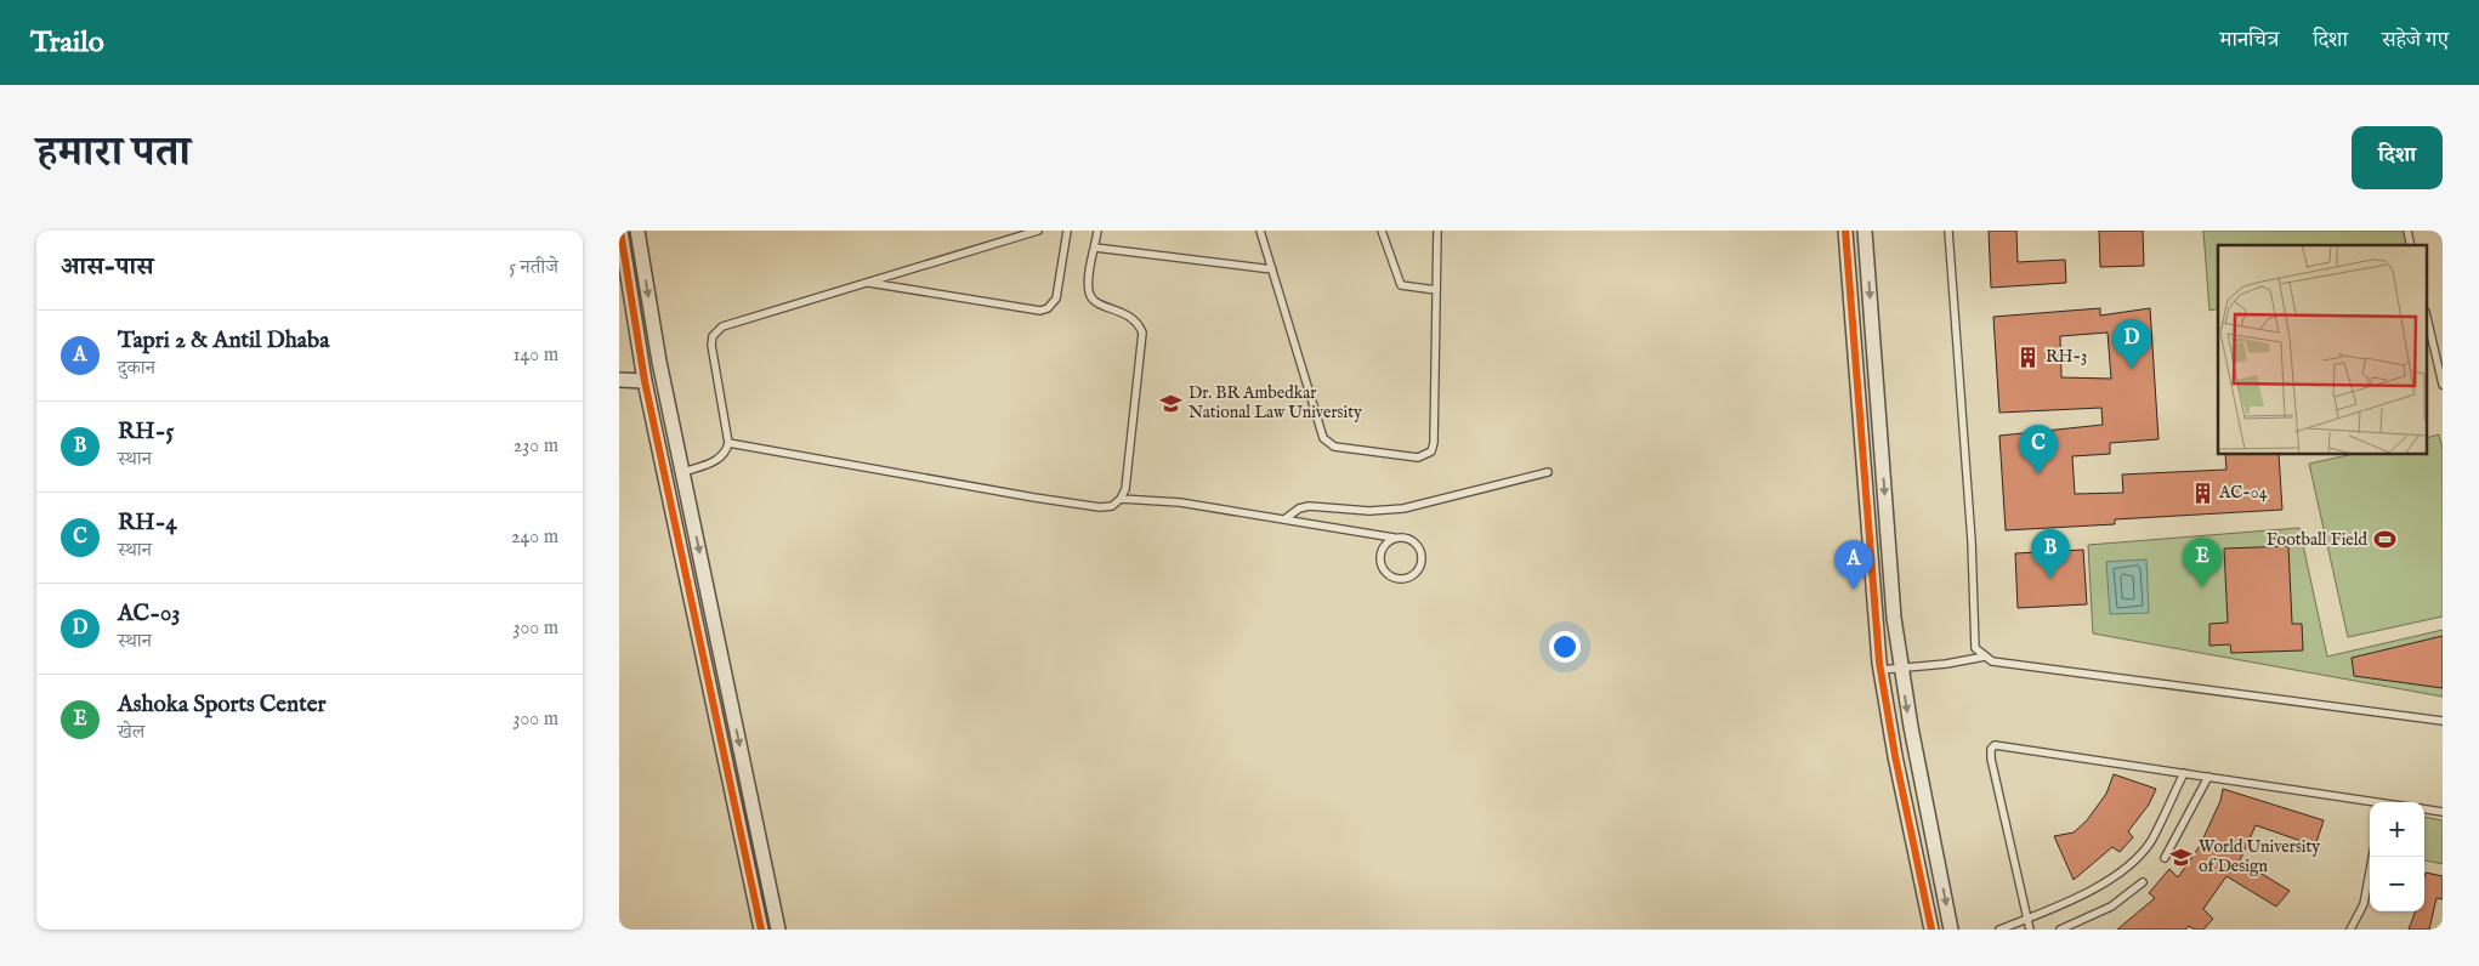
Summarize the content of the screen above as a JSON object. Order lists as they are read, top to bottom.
{
  "places": {
    "building": ["RH-3", "AC-04"],
    "school or university": ["Dr. BR Ambedkar National Law University", "World University of Design"],
    "sports": ["Football Field"]
  },
  "page": {
    "header": "Trailo",
    "nav": ["मानचित्र", "दिशा", "सहेजे गए"],
    "title": "हमारा पता",
    "buttons": "दिशा",
    "heading": ["आस-पास", "5 नतीजे"],
    "list": [
      {
        "mark": "A",
        "name": "Tapri 2 & Antil Dhaba",
        "note": "दुकान",
        "value": "140 m"
      },
      {
        "mark": "B",
        "name": "RH-5",
        "note": "स्थान",
        "value": "230 m"
      },
      {
        "mark": "C",
        "name": "RH-4",
        "note": "स्थान",
        "value": "240 m"
      },
      {
        "mark": "D",
        "name": "AC-03",
        "note": "स्थान",
        "value": "300 m"
      },
      {
        "mark": "E",
        "name": "Ashoka Sports Center",
        "note": "खेल",
        "value": "300 m"
      }
    ],
    "pins": [
      "D",
      "C",
      "B",
      "E",
      "A"
    ],
    "map_buttons": ["+", "−"]
  }
}
